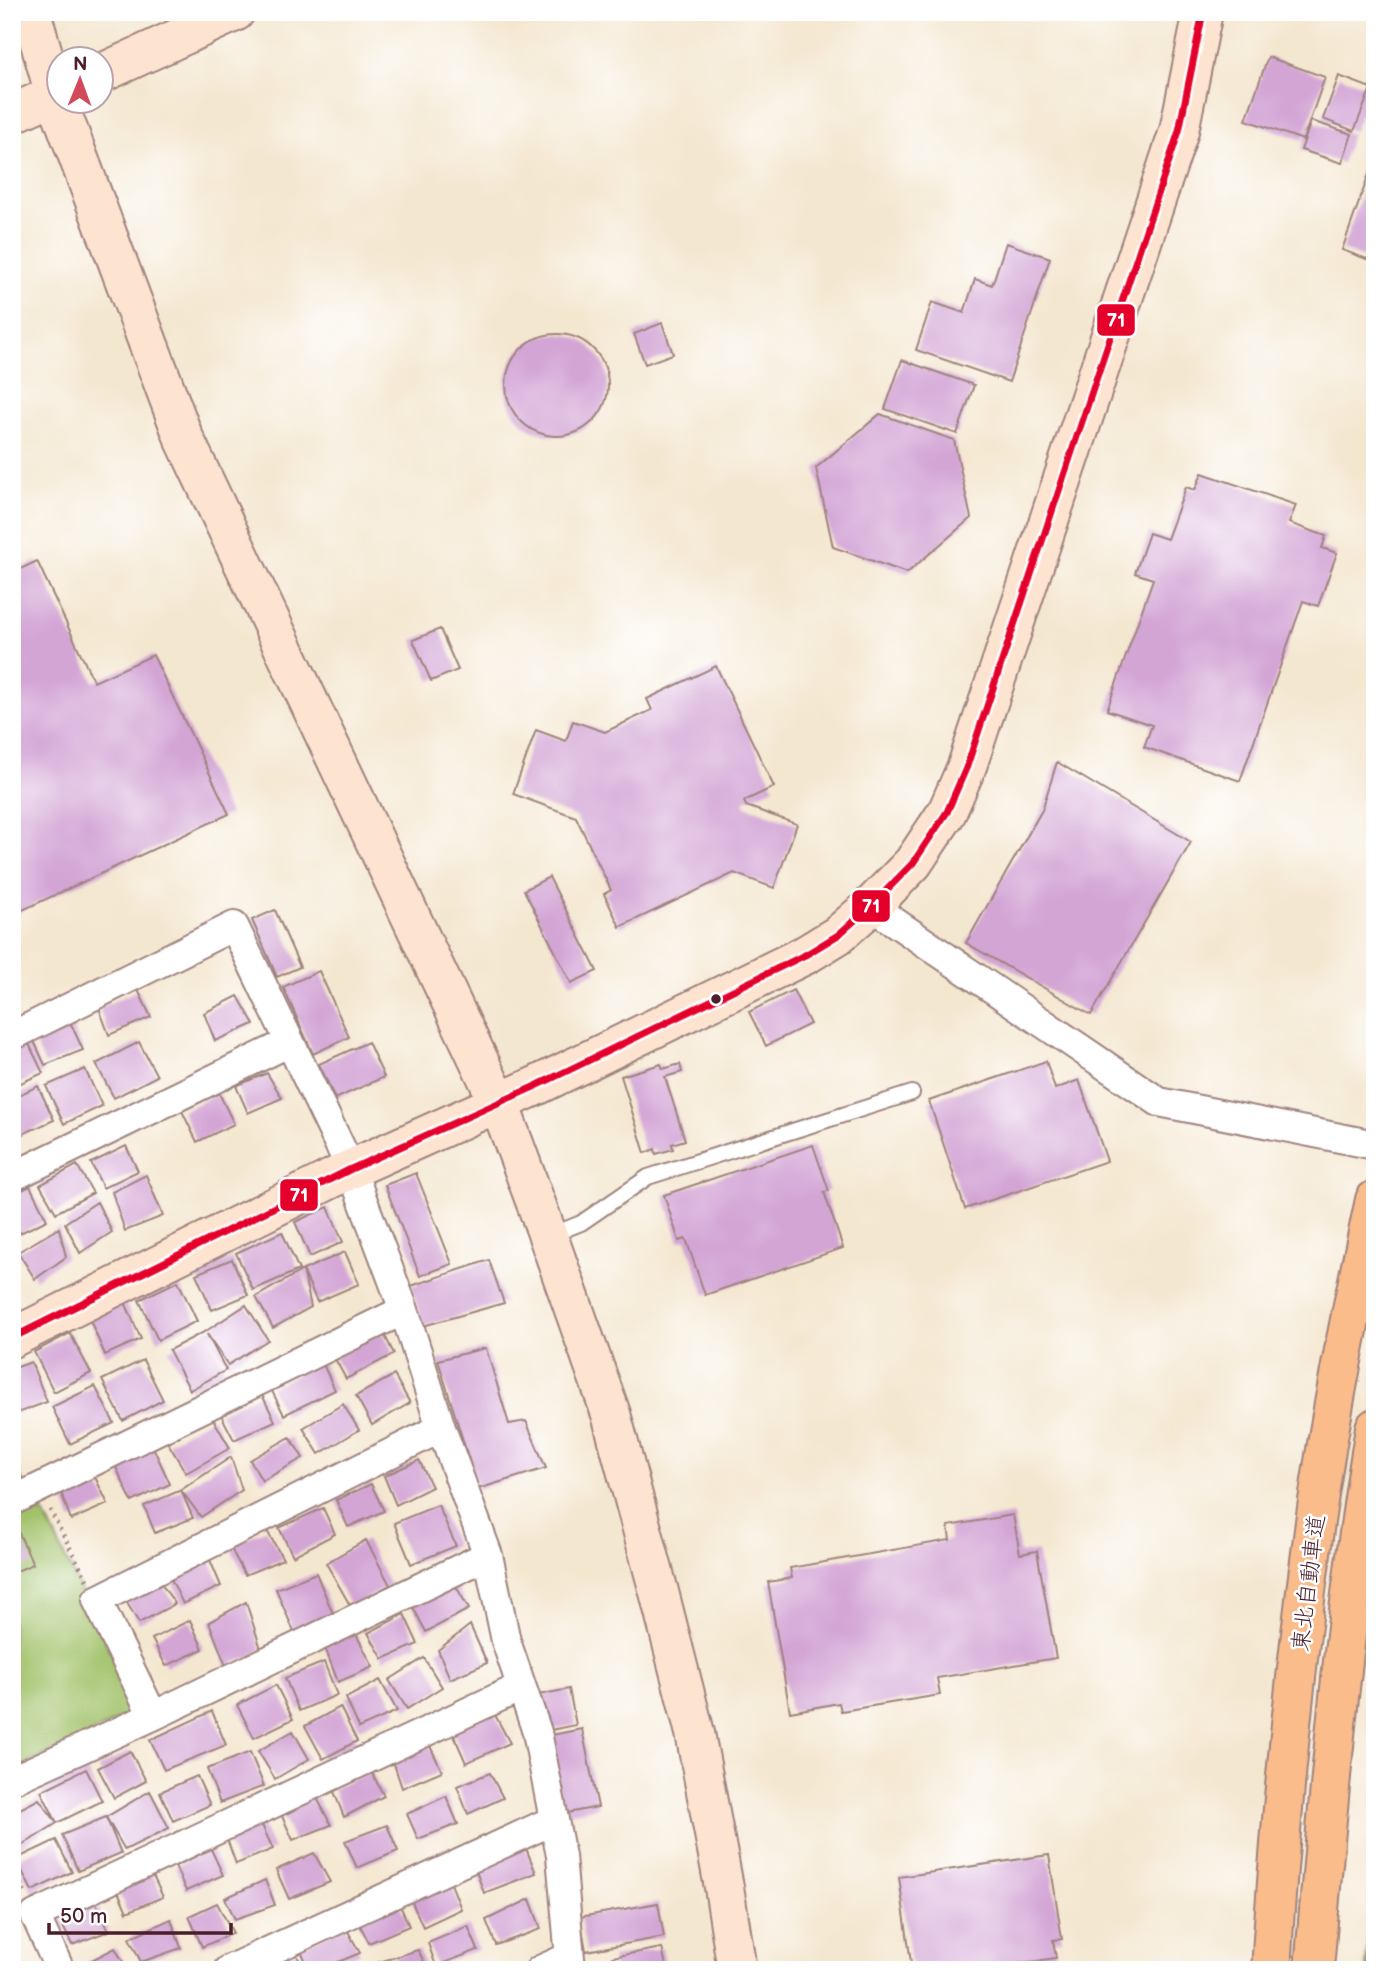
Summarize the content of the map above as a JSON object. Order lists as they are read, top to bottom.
{
  "streets": {
    "highway": ["東北自動車道"]
  },
  "lines": ["transit line 71"],
  "scale_bar": "50 m",
  "north": "top"
}
